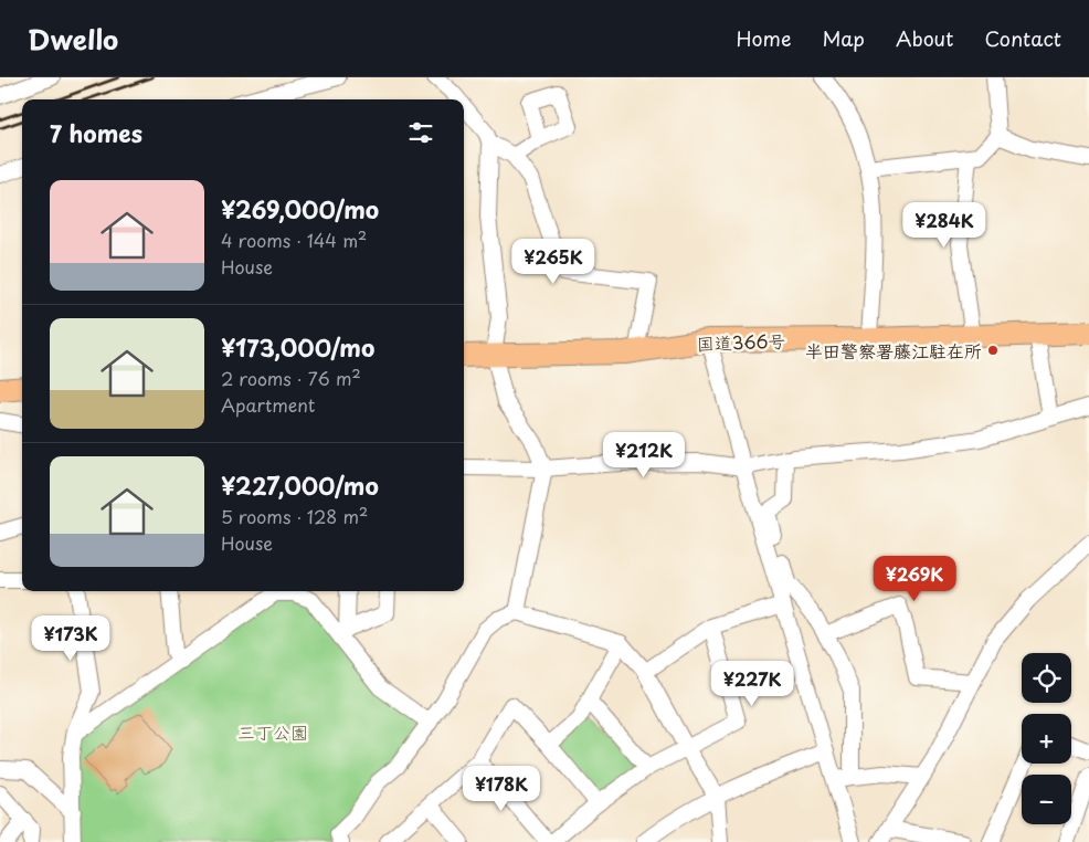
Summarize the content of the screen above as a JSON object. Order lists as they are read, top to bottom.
{
  "streets": {
    "highway": ["国道366号"]
  },
  "parks": ["三丁公園"],
  "places": ["半田警察署藤江駐在所"],
  "page": {
    "header": "Dwello",
    "nav": [
      "Home",
      "Map",
      "About",
      "Contact"
    ],
    "heading": "7 homes",
    "list": [
      {
        "name": "¥269,000/mo",
        "note": "4 rooms · 144 m² · House"
      },
      {
        "name": "¥173,000/mo",
        "note": "2 rooms · 76 m² · Apartment"
      },
      {
        "name": "¥227,000/mo",
        "note": "5 rooms · 128 m² · House"
      }
    ],
    "price": [
      "¥284K",
      "¥265K",
      "¥212K",
      "¥269K",
      "¥173K",
      "¥227K",
      "¥178K"
    ],
    "map_buttons": ["+", "−"]
  }
}
